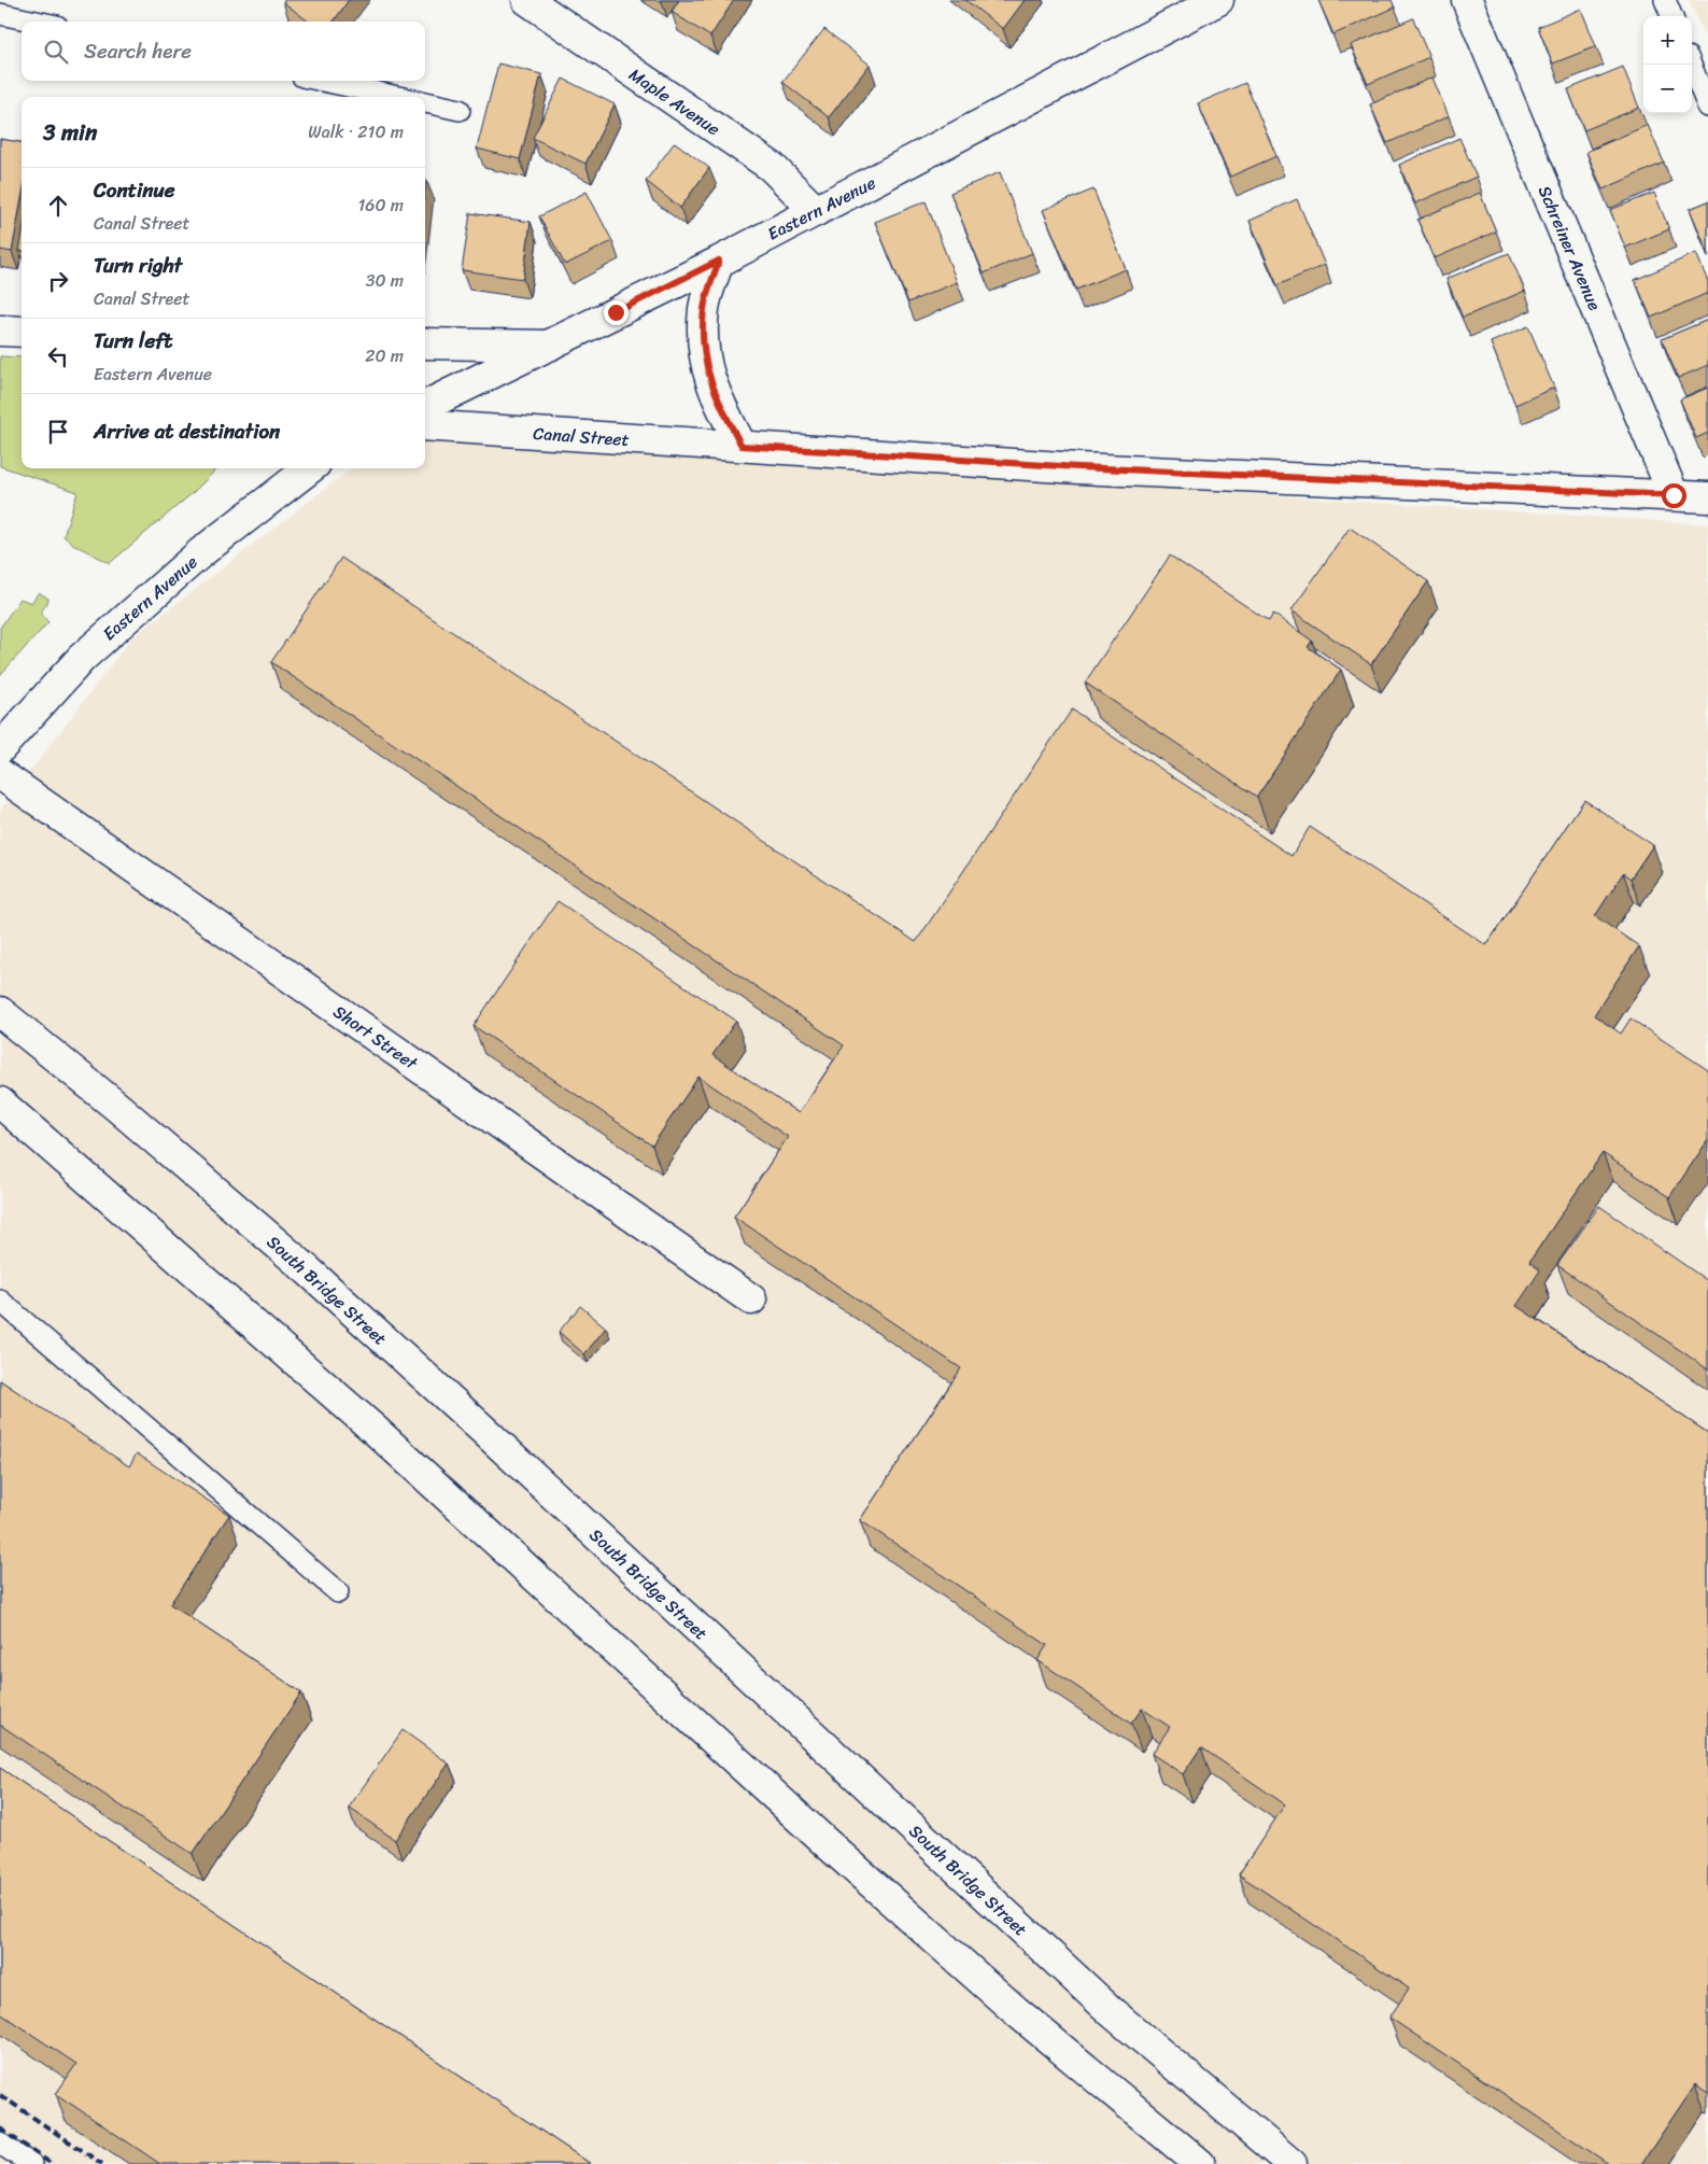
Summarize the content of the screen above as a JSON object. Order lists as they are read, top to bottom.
{
  "streets": {
    "main road": [
      "Maple Avenue",
      "Eastern Avenue",
      "Schreiner Avenue",
      "Canal Street",
      "Short Street",
      "South Bridge Street"
    ]
  },
  "crossings": [
    ["Maple Avenue", "Eastern Avenue"],
    ["Schreiner Avenue", "Canal Street"]
  ],
  "page": {
    "map_buttons": ["+", "−"],
    "search": "Search here",
    "heading": ["3 min", "Walk · 210 m"],
    "list": [
      ["Continue", "Canal Street", "160 m"],
      ["Turn right", "Canal Street", "30 m"],
      ["Turn left", "Eastern Avenue", "20 m"],
      "Arrive at destination"
    ]
  }
}
